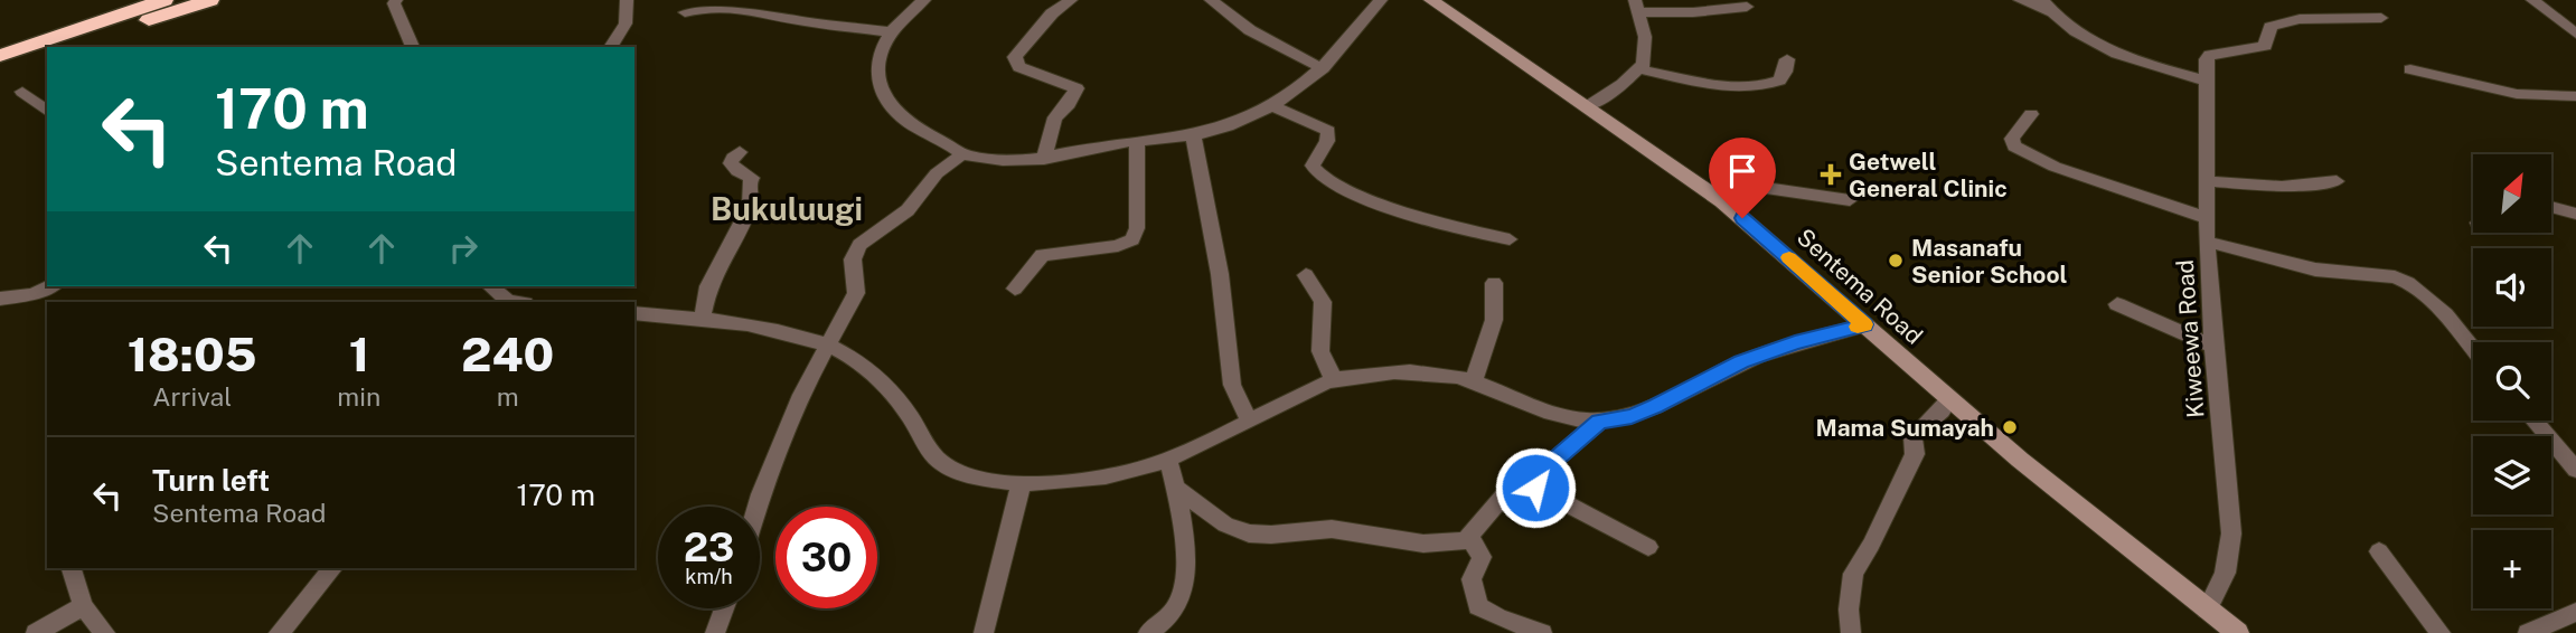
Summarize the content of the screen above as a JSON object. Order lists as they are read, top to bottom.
{
  "streets": {
    "main road": ["Sentema Road"],
    "street": ["Kiweewa Road"]
  },
  "crossings": [
    ["Sentema Road", "Kiweewa Road"]
  ],
  "districts": ["Bukuluugi"],
  "places": {
    "health": ["Getwell General Clinic"],
    "other": ["Masanafu Senior School", "Mama Sumayah"]
  },
  "north": "top right",
  "page": {
    "turn": ["170 m", "Sentema Road"],
    "map_buttons": "+",
    "eta": [
      "18:05",
      "Arrival",
      "1",
      "min",
      "240",
      "m"
    ],
    "list": [
      {
        "name": "Turn left",
        "note": "Sentema Road",
        "value": "170 m"
      }
    ],
    "speed": "23 km/h",
    "limit": "30"
  }
}
